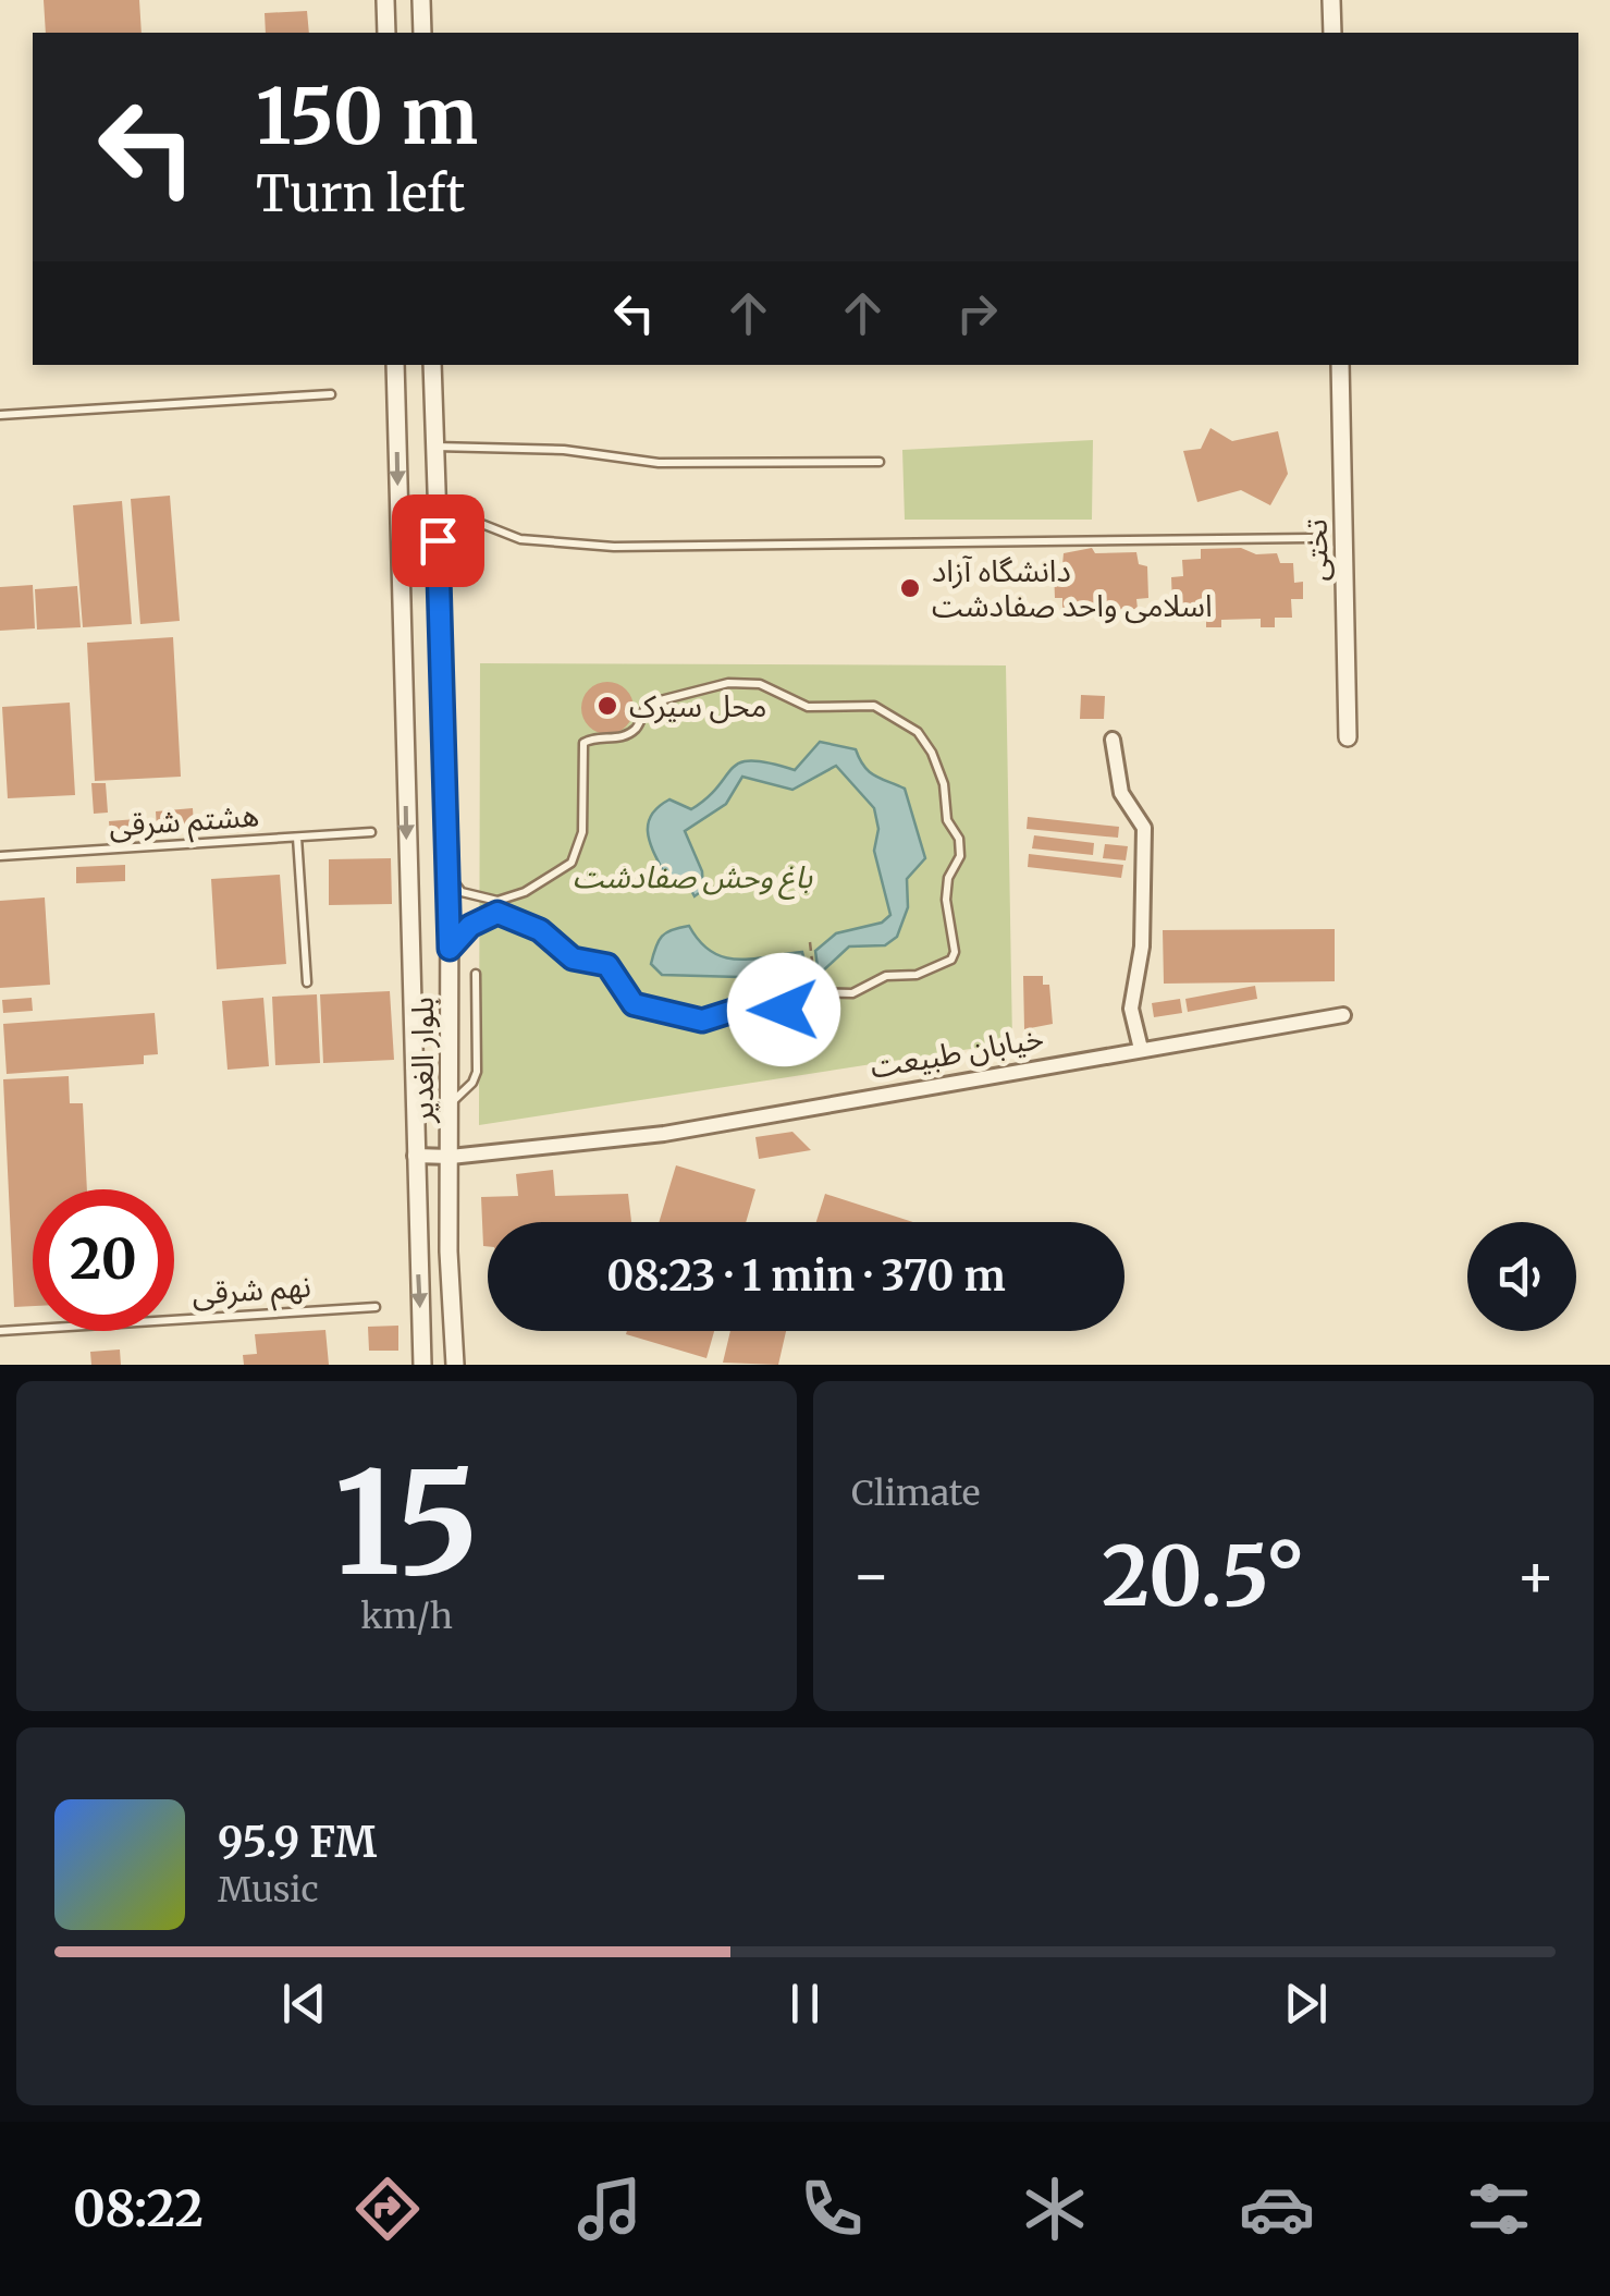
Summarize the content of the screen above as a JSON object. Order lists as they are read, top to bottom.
{
  "streets": {
    "street": ["تختی", "خیابان طبیعت", "بلوار الغدیر"],
    "lane": ["هشتم شرقی", "نهم شرقی"]
  },
  "crossings": [
    ["خیابان طبیعت", "بلوار الغدیر"]
  ],
  "parks": ["باغ وحش صفادشت"],
  "places": ["دانشگاه آزاد اسلامی واحد صفادشت", "محل سیرک"],
  "page": {
    "turn": ["150 m", "Turn left"],
    "limit": "20",
    "trip": "08:23 · 1 min · 370 m",
    "tile": [
      ["15", "km/h"],
      "Climate"
    ],
    "heat": ["−", "20.5°", "+"],
    "song": ["95.9 FM", "Music"],
    "tabs": "08:22"
  }
}
